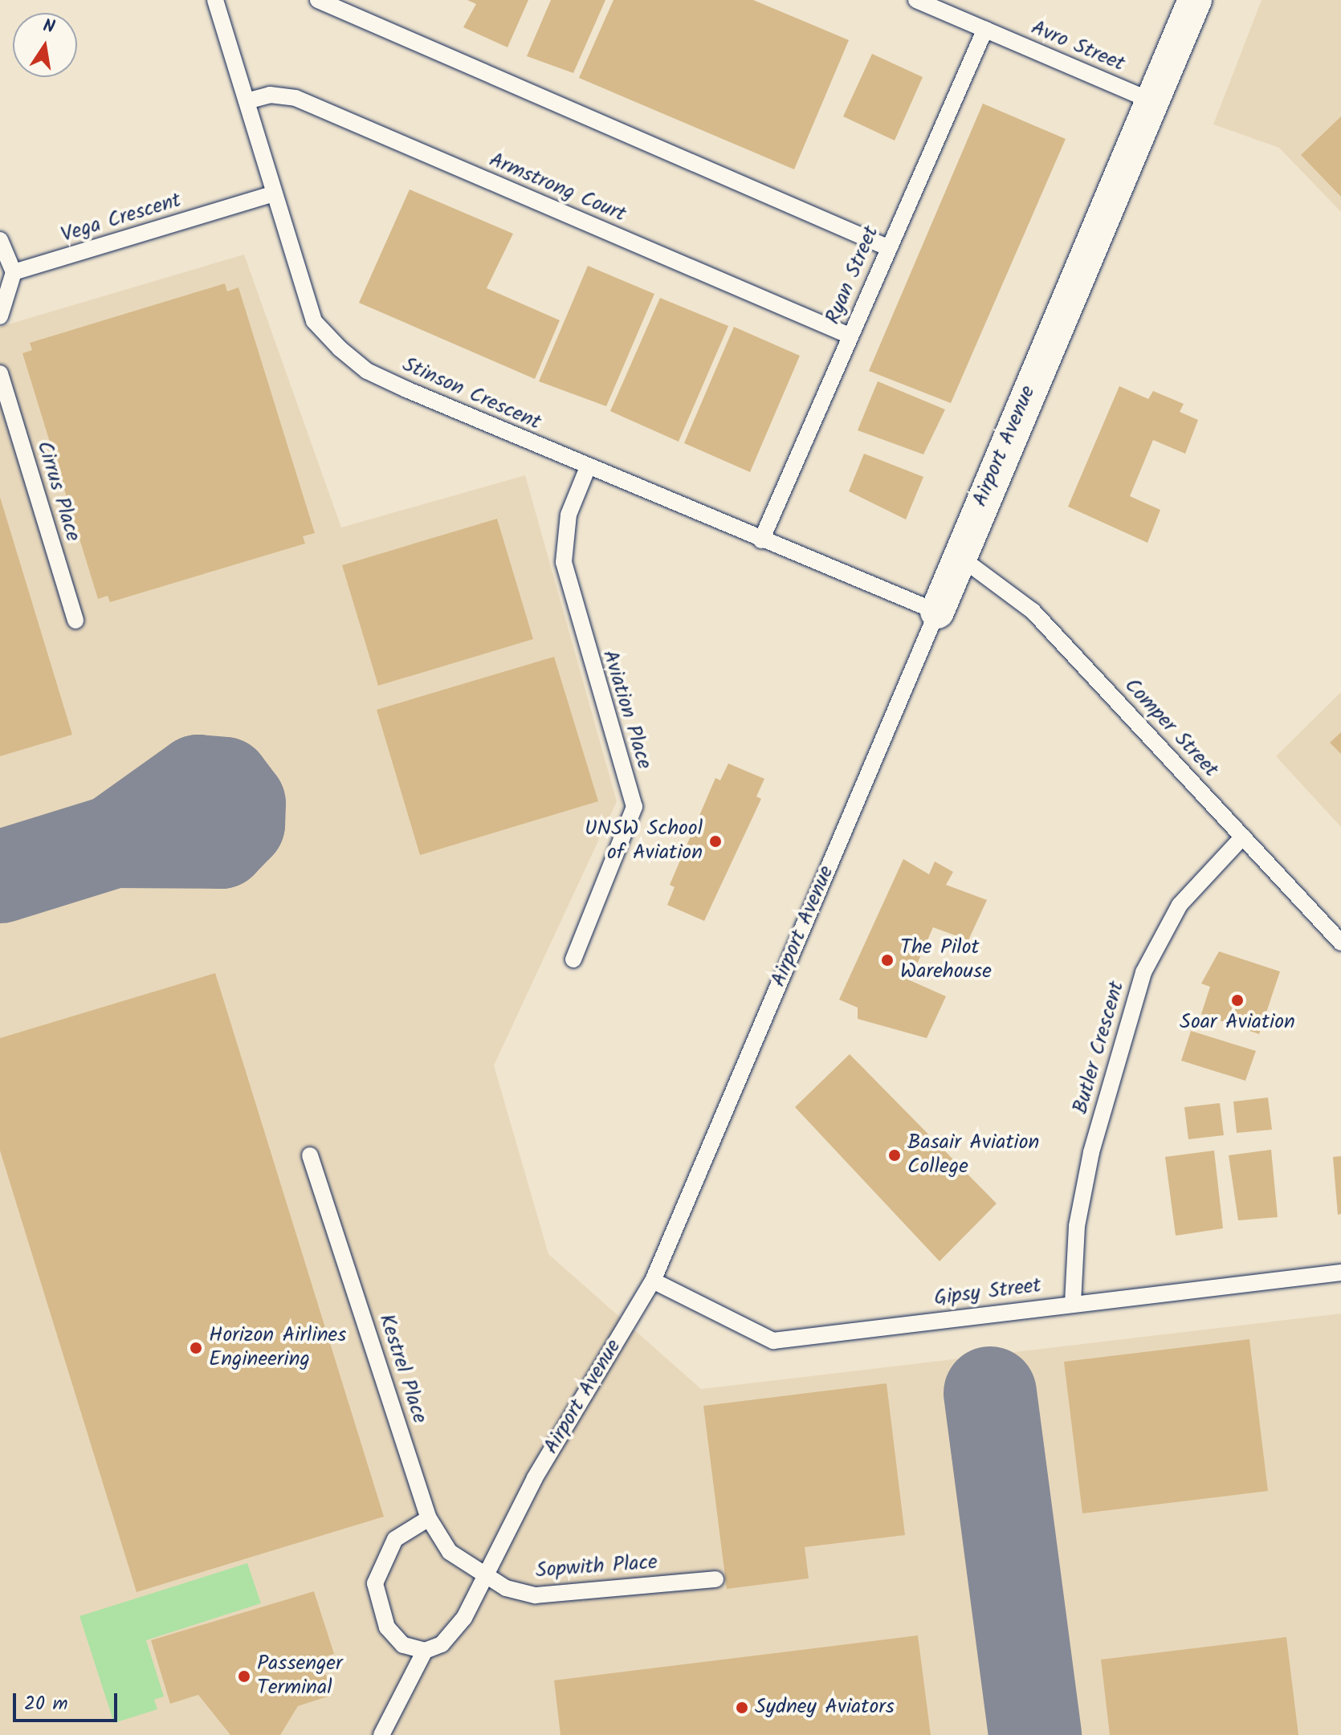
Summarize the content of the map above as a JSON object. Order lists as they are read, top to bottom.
{
  "streets": {
    "street": ["Airport Avenue"],
    "lane": [
      "Avro Street",
      "Armstrong Court",
      "Vega Crescent",
      "Ryan Street",
      "Stinson Crescent",
      "Cirrus Place",
      "Aviation Place",
      "Comper Street",
      "Butler Crescent",
      "Gipsy Street",
      "Kestrel Place",
      "Sopwith Place"
    ]
  },
  "crossings": [
    ["Avro Street", "Ryan Street"],
    ["Avro Street", "Airport Avenue"],
    ["Armstrong Court", "Ryan Street"],
    ["Armstrong Court", "Stinson Crescent"],
    ["Vega Crescent", "Stinson Crescent"],
    ["Ryan Street", "Stinson Crescent"],
    ["Stinson Crescent", "Airport Avenue"],
    ["Stinson Crescent", "Aviation Place"],
    ["Airport Avenue", "Comper Street"],
    ["Airport Avenue", "Gipsy Street"],
    ["Airport Avenue", "Kestrel Place"],
    ["Airport Avenue", "Sopwith Place"],
    ["Comper Street", "Butler Crescent"],
    ["Butler Crescent", "Gipsy Street"],
    ["Kestrel Place", "Sopwith Place"]
  ],
  "places": [
    "UNSW School of Aviation",
    "The Pilot Warehouse",
    "Soar Aviation",
    "Basair Aviation College",
    "Horizon Airlines Engineering",
    "Passenger Terminal",
    "Sydney Aviators"
  ],
  "scale_bar": "20 m",
  "north": "top"
}
